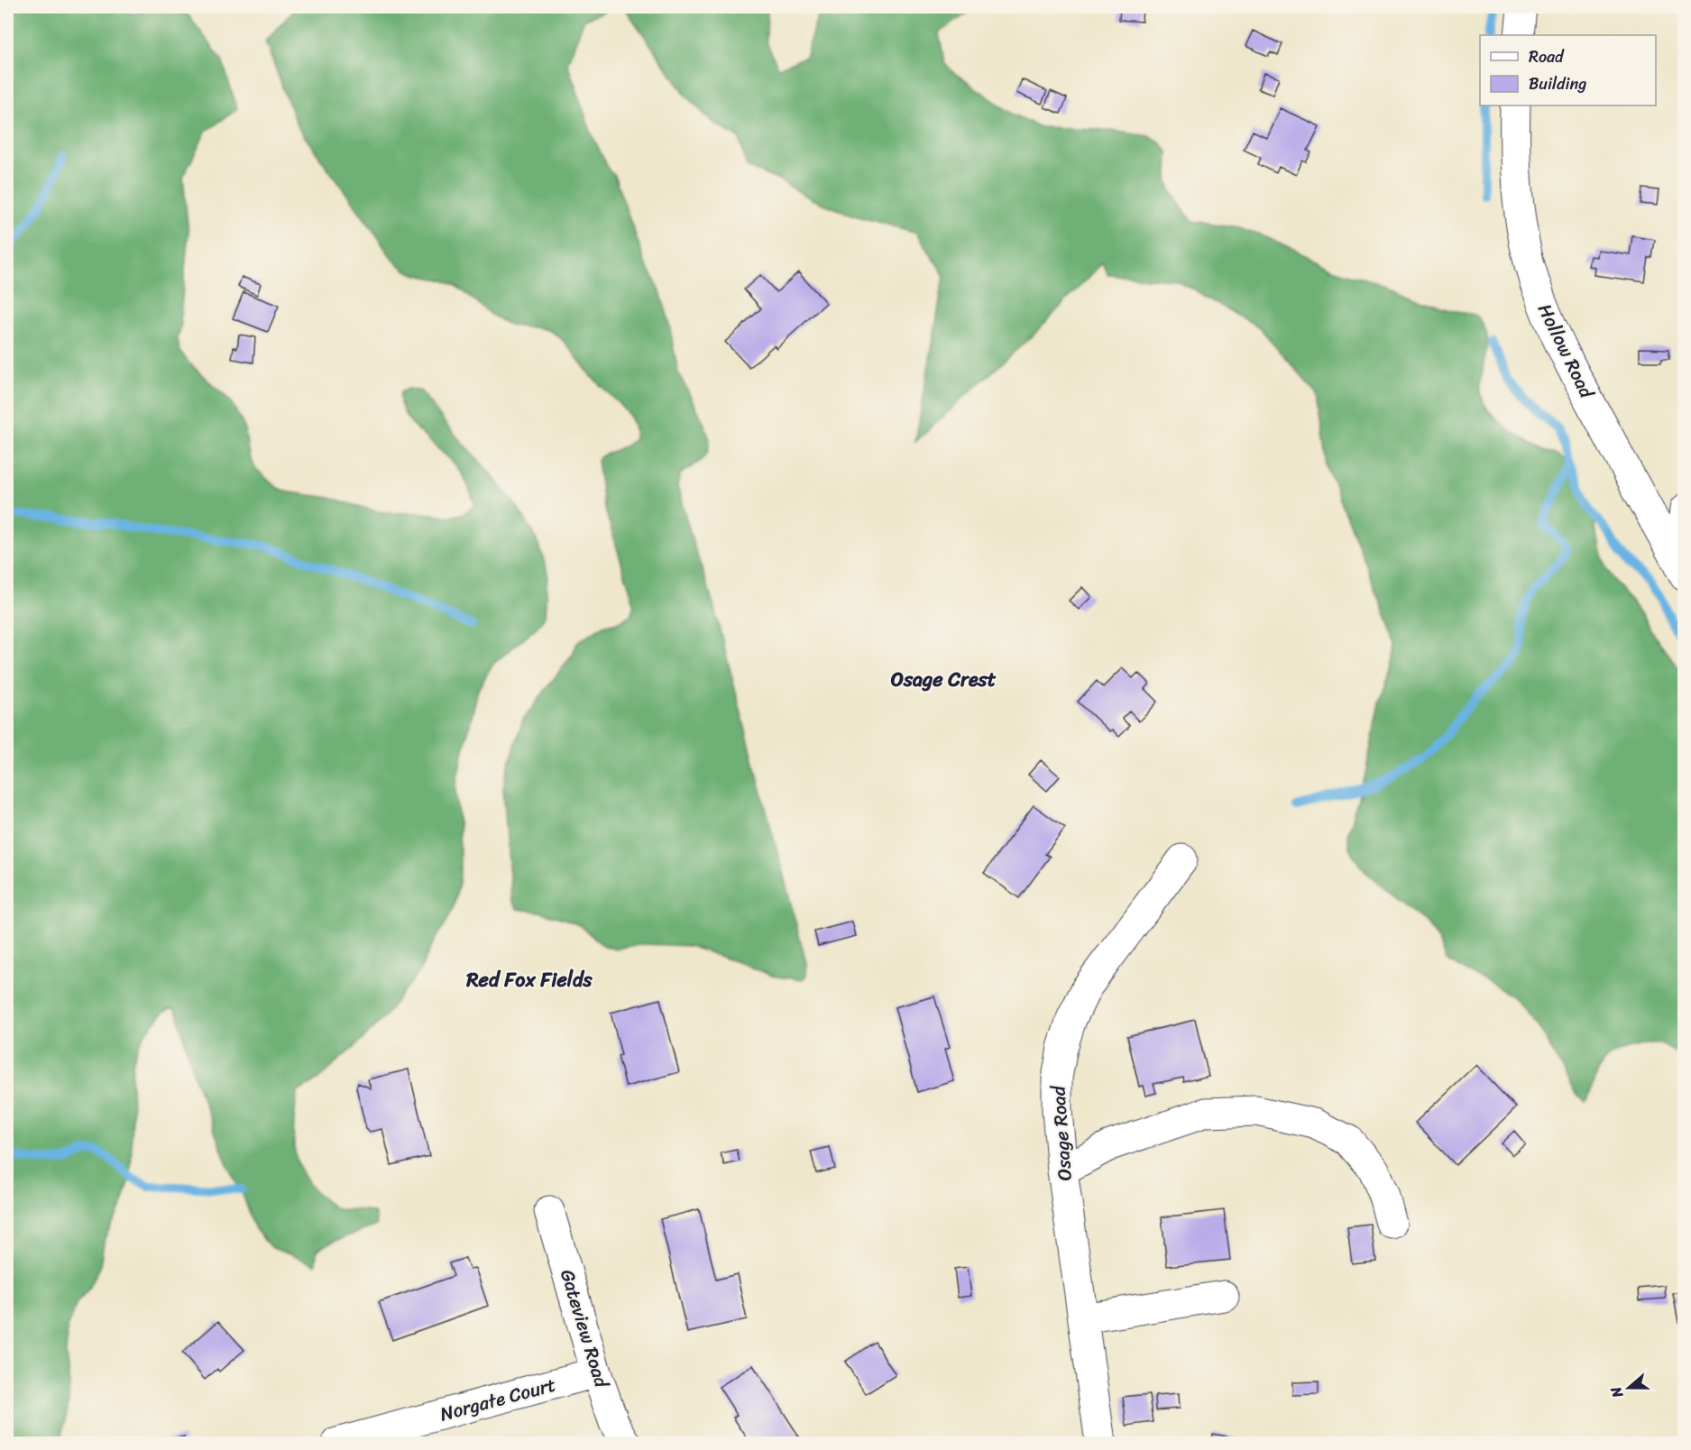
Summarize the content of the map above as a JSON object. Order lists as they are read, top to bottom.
{
  "streets": {
    "street": [
      "Hollow Road",
      "Osage Road",
      "Gateview Road",
      "Norgate Court"
    ]
  },
  "crossings": [
    ["Gateview Road", "Norgate Court"]
  ],
  "districts": ["Osage Crest", "Red Fox Fields"],
  "legend": ["Road", "Building"],
  "north": "left"
}
